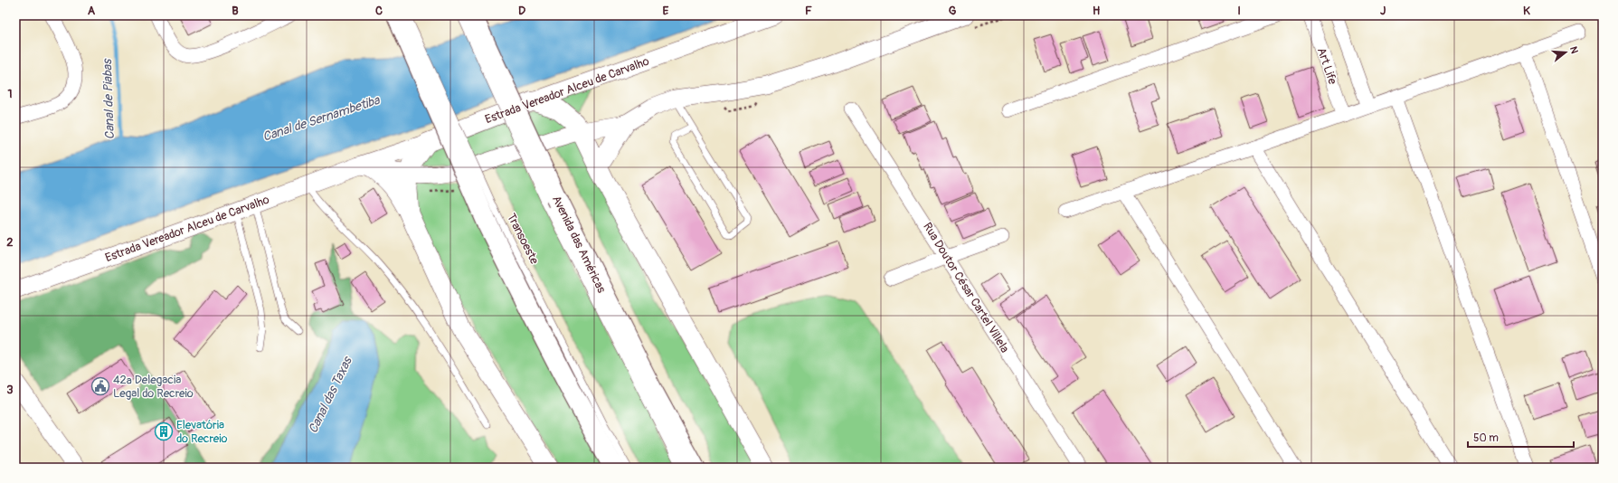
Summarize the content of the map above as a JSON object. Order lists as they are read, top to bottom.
{
  "streets": {
    "highway": ["Avenida das Américas"],
    "main road": ["Estrada Vereador Alceu de Carvalho"],
    "street": ["Art Life", "Rua Doutor César Cartel Villela"],
    "lane": ["Transoeste"]
  },
  "water": ["Canal de Piabas", "Canal de Sernambetiba", "Canal das Taxas"],
  "places": {
    "public building": ["42ª Delegacia Legal do Recreio"],
    "building": ["Elevatória do Recreio"]
  },
  "scale_bar": "50 m",
  "north": "right",
  "grid": {
    "columns": [
      "A",
      "B",
      "C",
      "D",
      "E",
      "F",
      "G",
      "H",
      "I",
      "J",
      "K"
    ],
    "rows": ["1", "2", "3"]
  }
}
